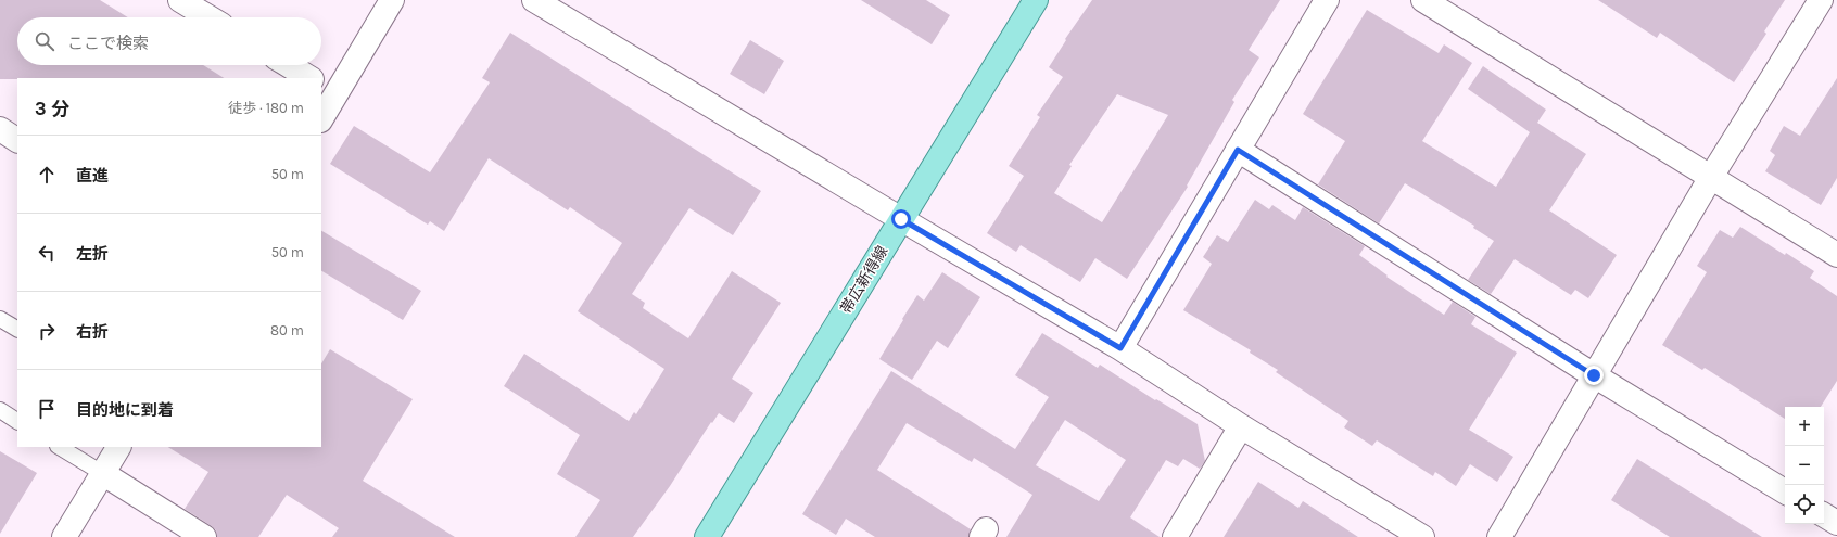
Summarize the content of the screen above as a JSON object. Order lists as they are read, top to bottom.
{
  "streets": {
    "main road": ["帯広新得線"]
  },
  "page": {
    "search": "ここで検索",
    "heading": ["3 分", "徒歩 · 180 m"],
    "list": [
      ["直進", "50 m"],
      ["左折", "50 m"],
      ["右折", "80 m"],
      "目的地に到着"
    ],
    "map_buttons": ["+", "−"]
  }
}
